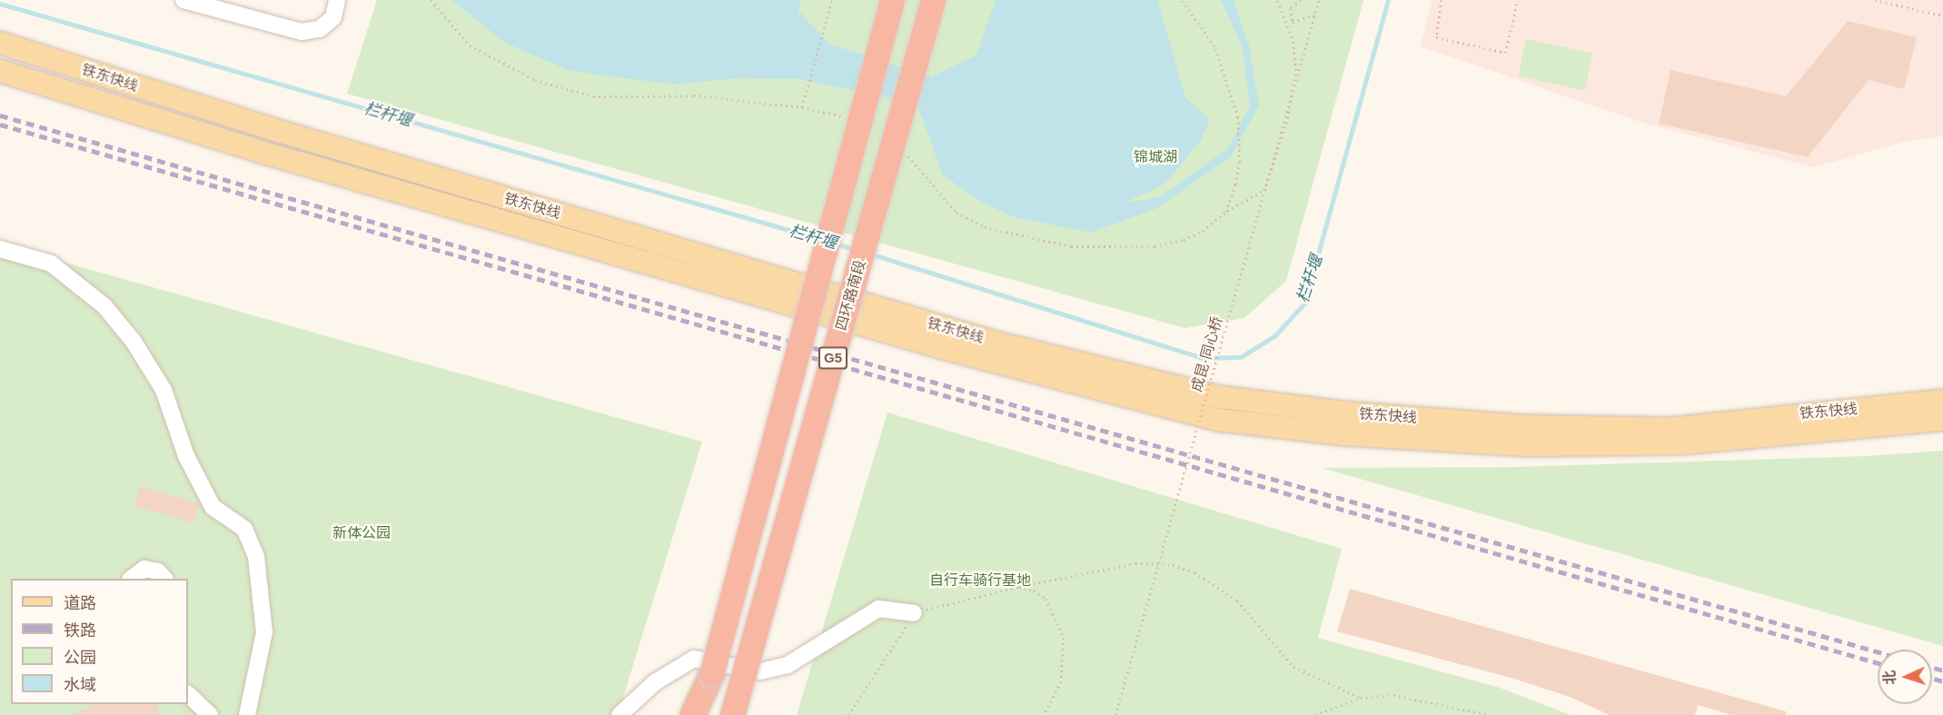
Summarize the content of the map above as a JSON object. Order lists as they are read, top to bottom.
{
  "streets": {
    "highway": ["四环路南段", "G5"],
    "main road": ["铁东快线"],
    "path": ["成昆·同心桥"]
  },
  "water": ["栏杆堰"],
  "parks": ["锦城湖", "新体公园", "自行车骑行基地"],
  "legend": [
    "道路",
    "铁路",
    "公园",
    "水域"
  ],
  "north": "left"
}
